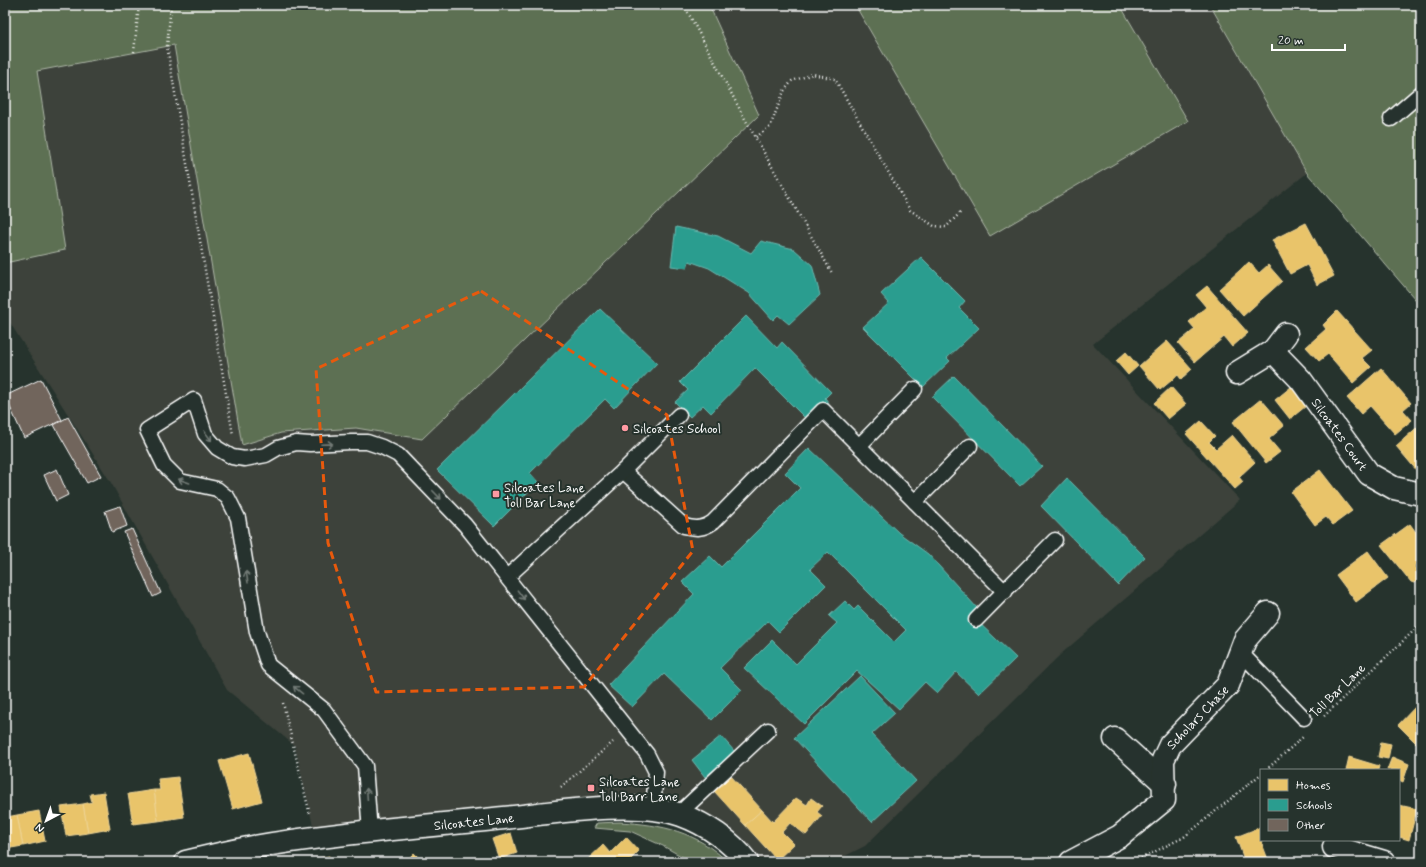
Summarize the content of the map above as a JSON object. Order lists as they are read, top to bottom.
{
  "streets": {
    "street": ["Silcoates Court", "Scholars Chase", "Silcoates Lane"],
    "path": ["Toll Bar Lane"]
  },
  "places": {
    "other": ["Silcoates School"],
    "transit": ["Silcoates Lane Toll Bar Lane", "Silcoates Lane Toll Barr Lane"]
  },
  "legend": ["Homes", "Schools", "Other"],
  "scale_bar": "20 m",
  "north": "bottom left"
}
